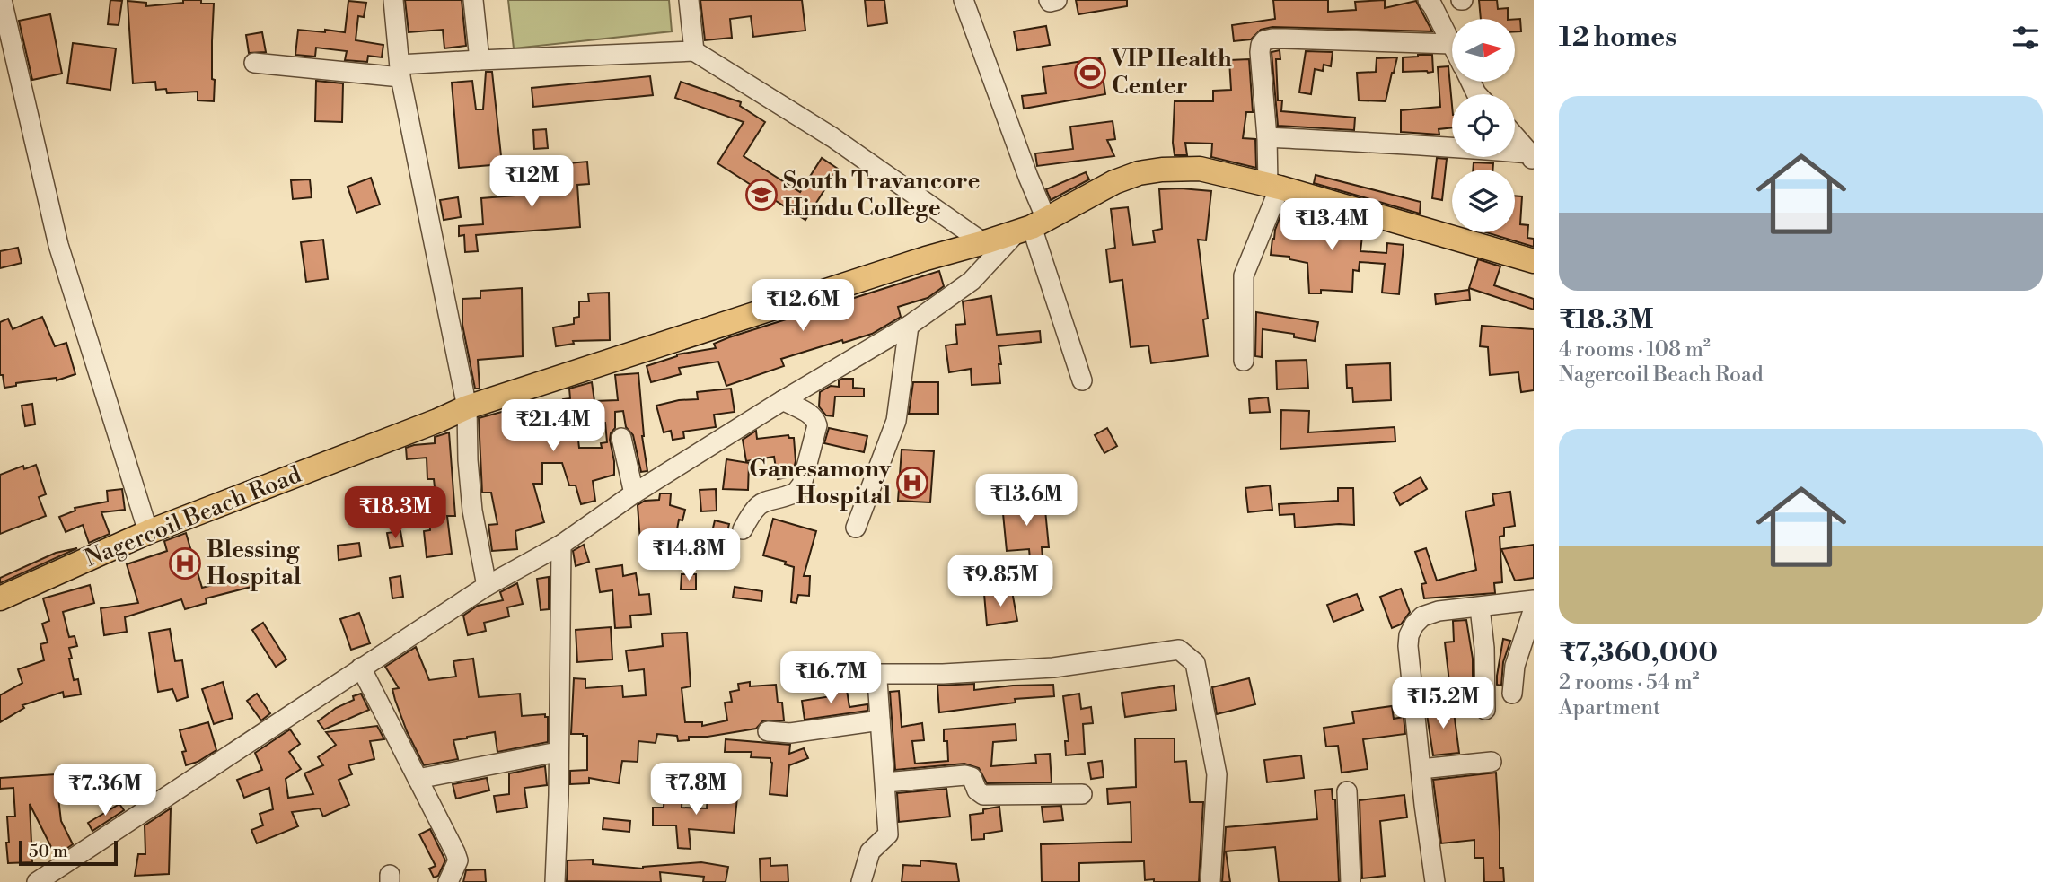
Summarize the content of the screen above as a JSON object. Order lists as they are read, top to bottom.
{
  "streets": {
    "main road": ["Nagercoil Beach Road"]
  },
  "places": {
    "sports": ["VIP Health Center"],
    "school or university": ["South Travancore Hindu College"],
    "hospital": ["Ganesamony Hospital", "Blessing Hospital"]
  },
  "scale_bar": "50 m",
  "north": "right",
  "page": {
    "heading": "12 homes",
    "list": [
      {
        "name": "₹18.3M",
        "note": "4 rooms · 108 m² · Nagercoil Beach Road"
      },
      {
        "name": "₹7,360,000",
        "note": "2 rooms · 54 m² · Apartment"
      }
    ],
    "price": [
      "₹12M",
      "₹13.4M",
      "₹12.6M",
      "₹21.4M",
      "₹13.6M",
      "₹18.3M",
      "₹14.8M",
      "₹9.85M",
      "₹16.7M",
      "₹15.2M",
      "₹7.8M",
      "₹7.36M"
    ],
    "scale": "50 m"
  }
}
